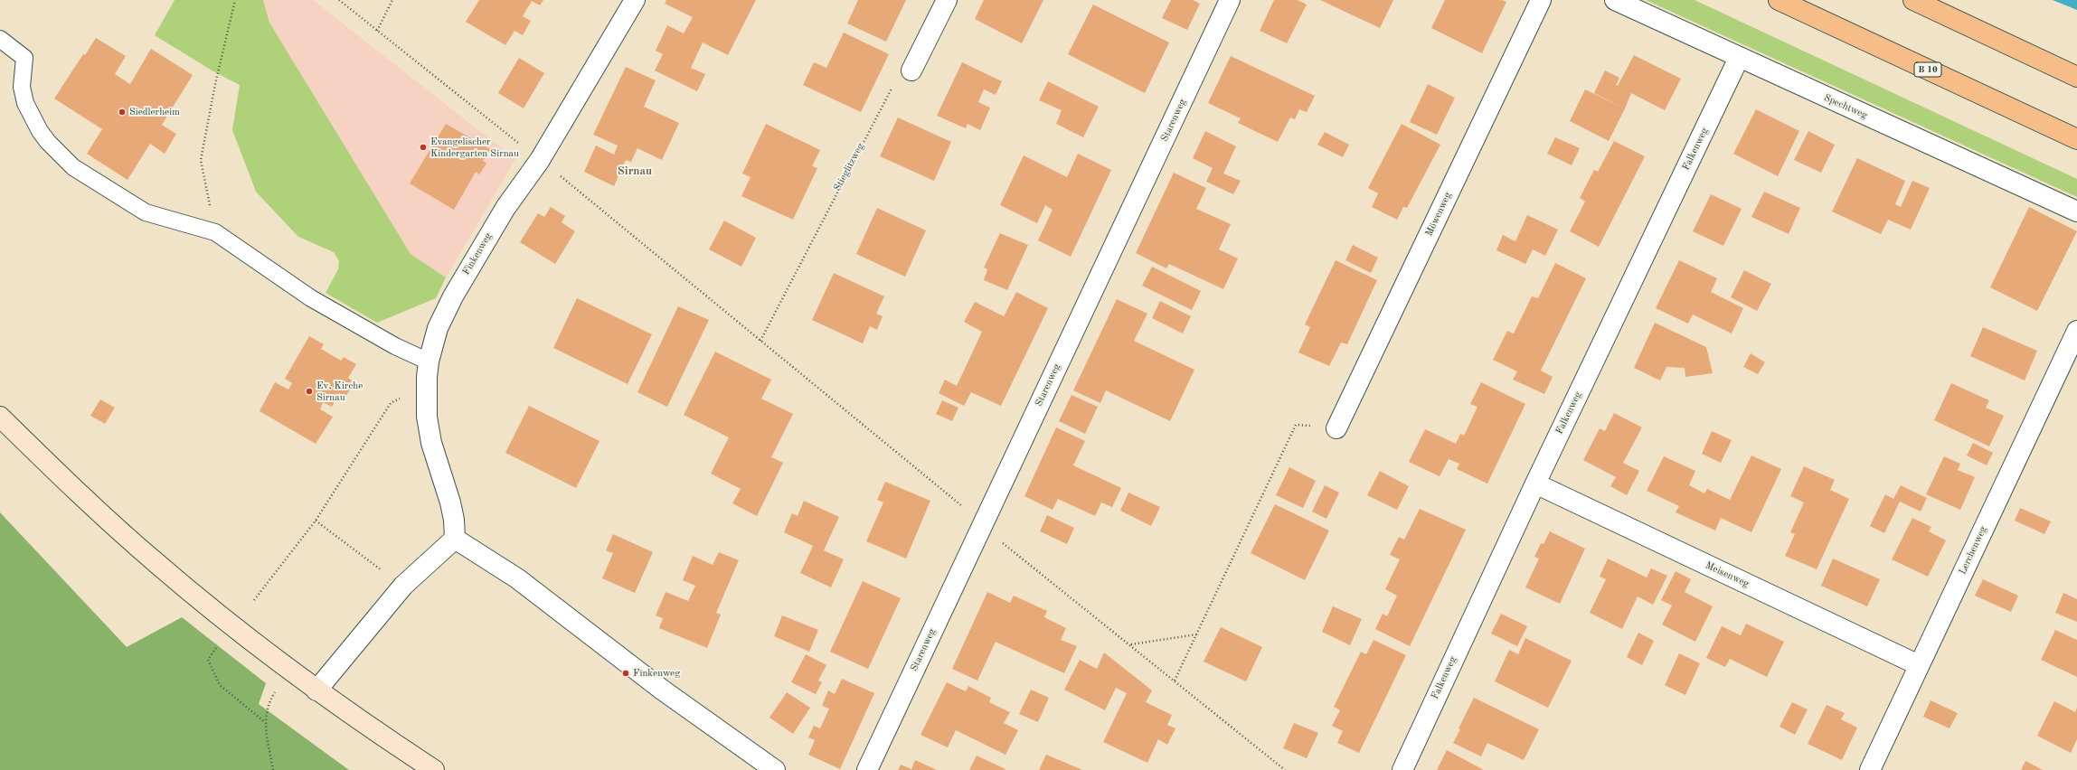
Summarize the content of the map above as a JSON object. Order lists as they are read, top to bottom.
{
  "streets": {
    "highway": ["B 10"],
    "street": [
      "Spechtweg",
      "Starenweg",
      "Falkenweg",
      "Möwenweg",
      "Finkenweg",
      "Lerchenweg",
      "Meisenweg"
    ],
    "path": ["Stieglitzweg"]
  },
  "crossings": [
    ["Spechtweg", "Falkenweg"],
    ["Falkenweg", "Meisenweg"],
    ["Lerchenweg", "Meisenweg"]
  ],
  "districts": ["Sirnau"],
  "places": [
    "Siedlerheim",
    "Evangelischer Kindergarten Sirnau",
    "Ev. Kirche Sirnau",
    "Finkenweg"
  ]
}
